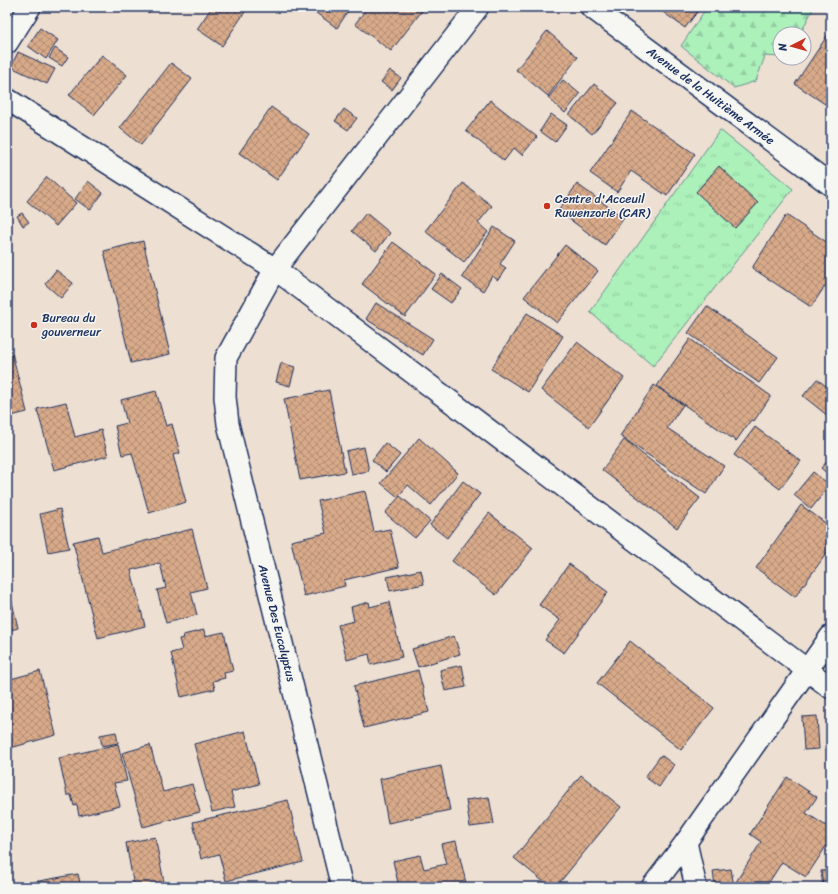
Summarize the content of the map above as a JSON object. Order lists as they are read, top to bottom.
{
  "streets": {
    "street": ["Avenue de la Huitième Armée", "Avenue Des Eucalyptus"]
  },
  "places": ["Centre d'Acceuil Ruwenzorie (CAR)", "Bureau du gouverneur"],
  "north": "left"
}
